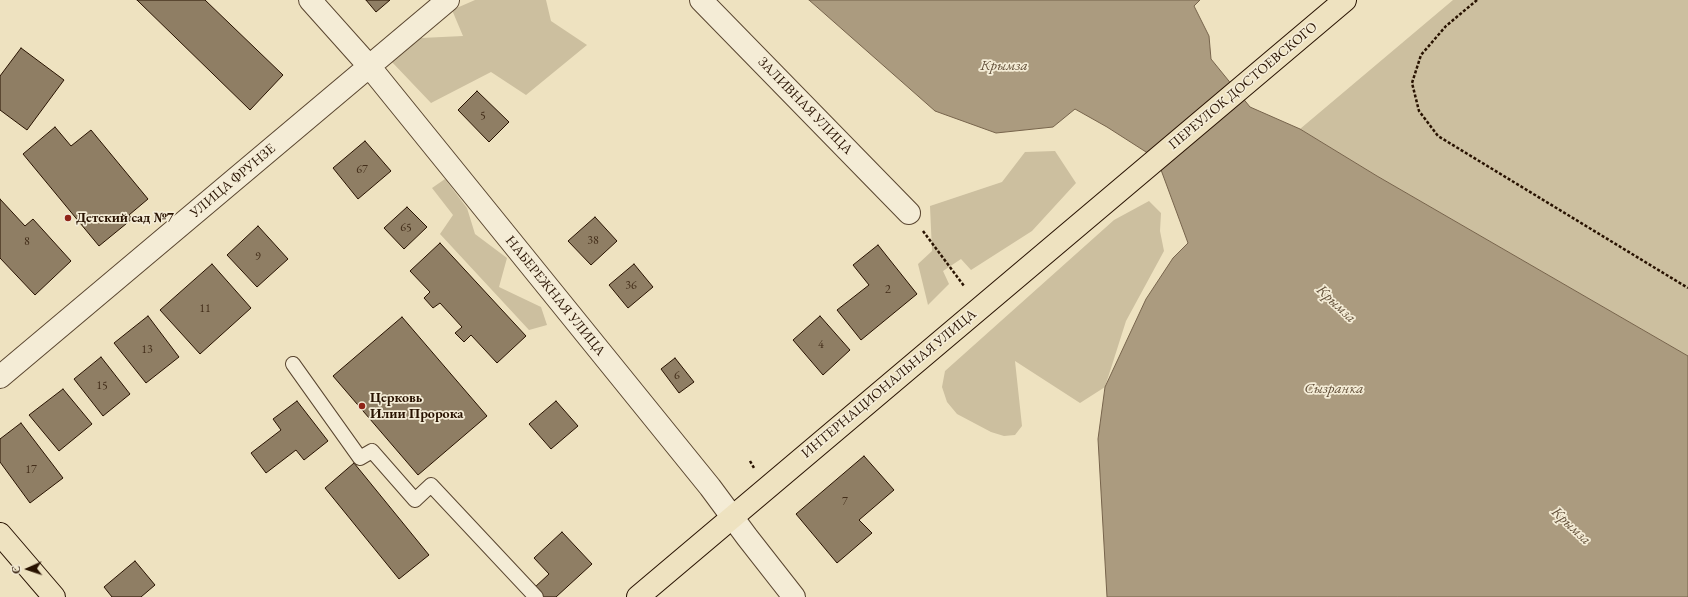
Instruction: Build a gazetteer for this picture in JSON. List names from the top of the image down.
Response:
{
  "streets": {
    "main road": ["ПЕРЕУЛОК ДОСТОЕВСКОГО", "ИНТЕРНАЦИОНАЛЬНАЯ УЛИЦА"],
    "street": ["ЗАЛИВНАЯ УЛИЦА", "УЛИЦА ФРУНЗЕ", "НАБЕРЕЖНАЯ УЛИЦА"]
  },
  "crossings": [
    ["ПЕРЕУЛОК ДОСТОЕВСКОГО", "ИНТЕРНАЦИОНАЛЬНАЯ УЛИЦА"],
    ["УЛИЦА ФРУНЗЕ", "НАБЕРЕЖНАЯ УЛИЦА"],
    ["НАБЕРЕЖНАЯ УЛИЦА", "ИНТЕРНАЦИОНАЛЬНАЯ УЛИЦА"]
  ],
  "water": ["Крымза", "Сызранка"],
  "places": ["Детский сад №7", "Церковь Илии Пророка"],
  "house_numbers": [
    "5",
    "67",
    "65",
    "38",
    "8",
    "9",
    "36",
    "2",
    "11",
    "4",
    "13",
    "6",
    "15",
    "17",
    "7"
  ],
  "north": "left"
}
